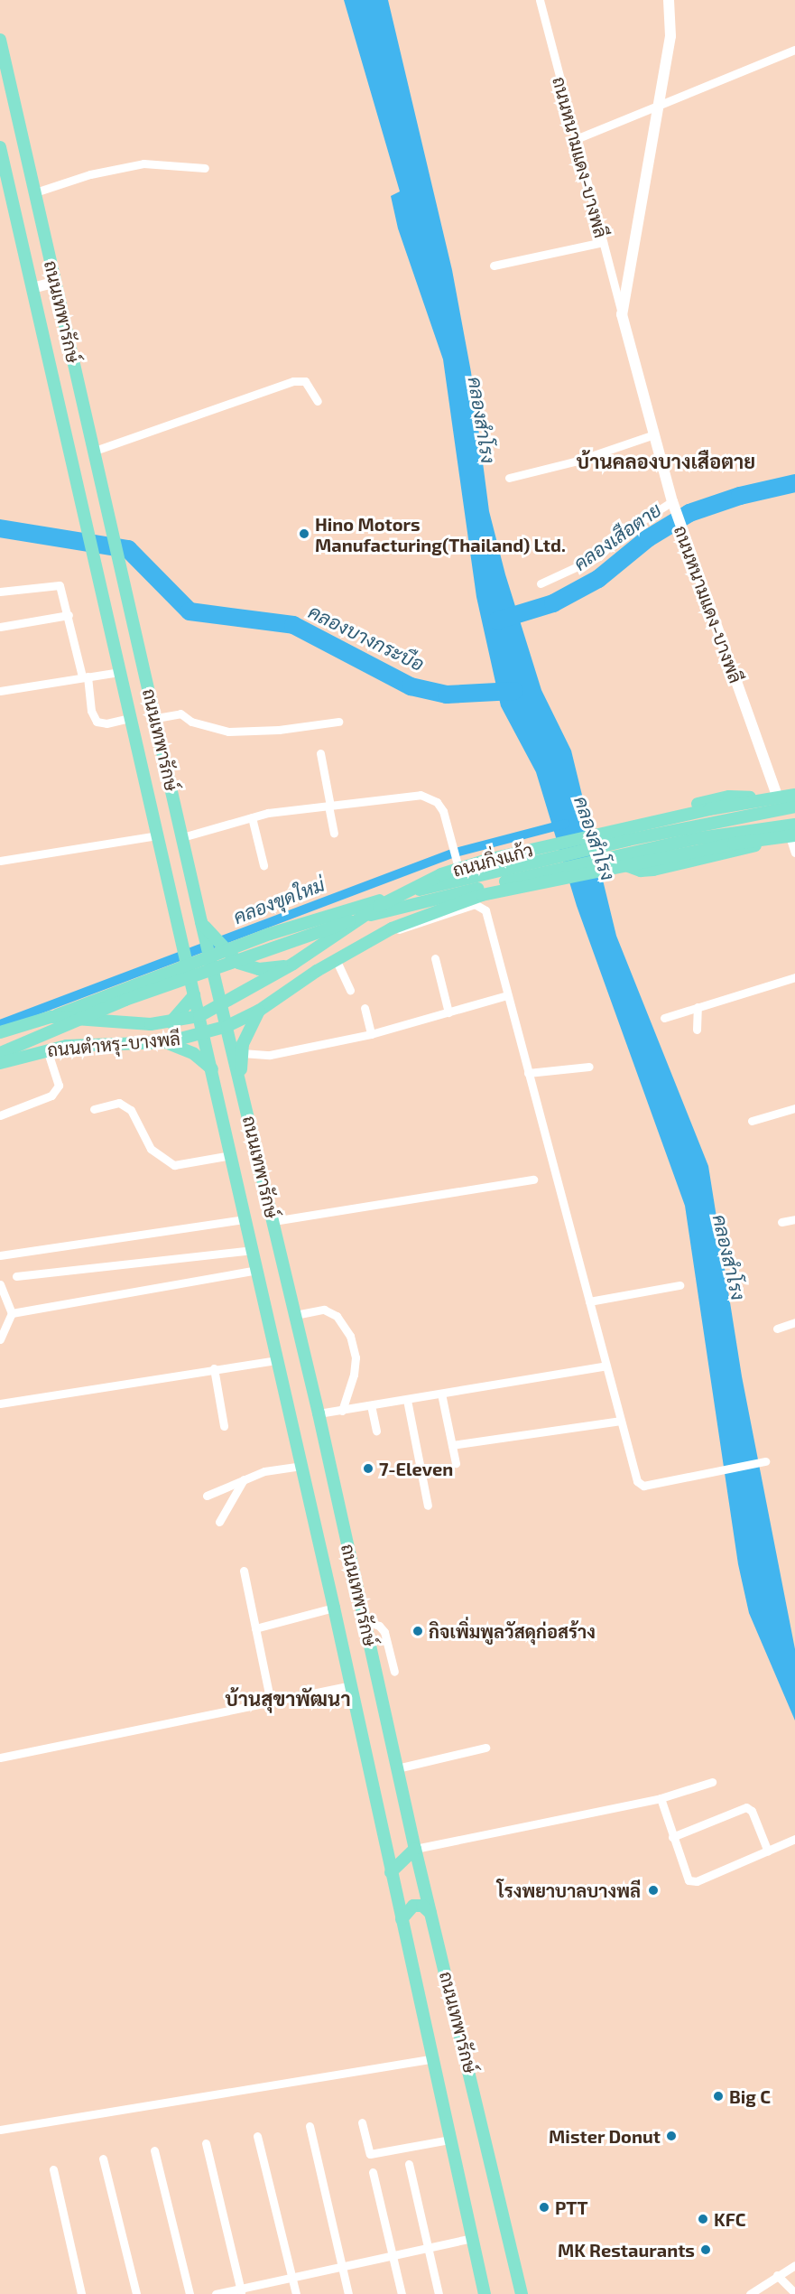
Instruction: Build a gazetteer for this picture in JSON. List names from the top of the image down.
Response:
{
  "streets": {
    "main road": [
      "ถนนหนามแดง-บางพลี",
      "ถนนเทพารักษ์",
      "ถนนกิ่งแก้ว",
      "ถนนตำหรุ-บางพลี"
    ]
  },
  "crossings": [
    ["ถนนหนามแดง-บางพลี", "ถนนกิ่งแก้ว"],
    ["ถนนเทพารักษ์", "ถนนกิ่งแก้ว"],
    ["ถนนเทพารักษ์", "ถนนตำหรุ-บางพลี"],
    ["ถนนกิ่งแก้ว", "ถนนตำหรุ-บางพลี"]
  ],
  "districts": ["บ้านคลองบางเสือตาย", "บ้านสุขาพัฒนา"],
  "water": [
    "คลองสำโรง",
    "คลองเสือตาย",
    "คลองบางกระบือ",
    "คลองขุดใหม่"
  ],
  "places": [
    "Hino Motors Manufacturing(Thailand) Ltd.",
    "7-Eleven",
    "กิจเพิ่มพูลวัสดุก่อสร้าง",
    "โรงพยาบาลบางพลี",
    "Big C",
    "Mister Donut",
    "PTT",
    "KFC",
    "MK Restaurants"
  ]
}
